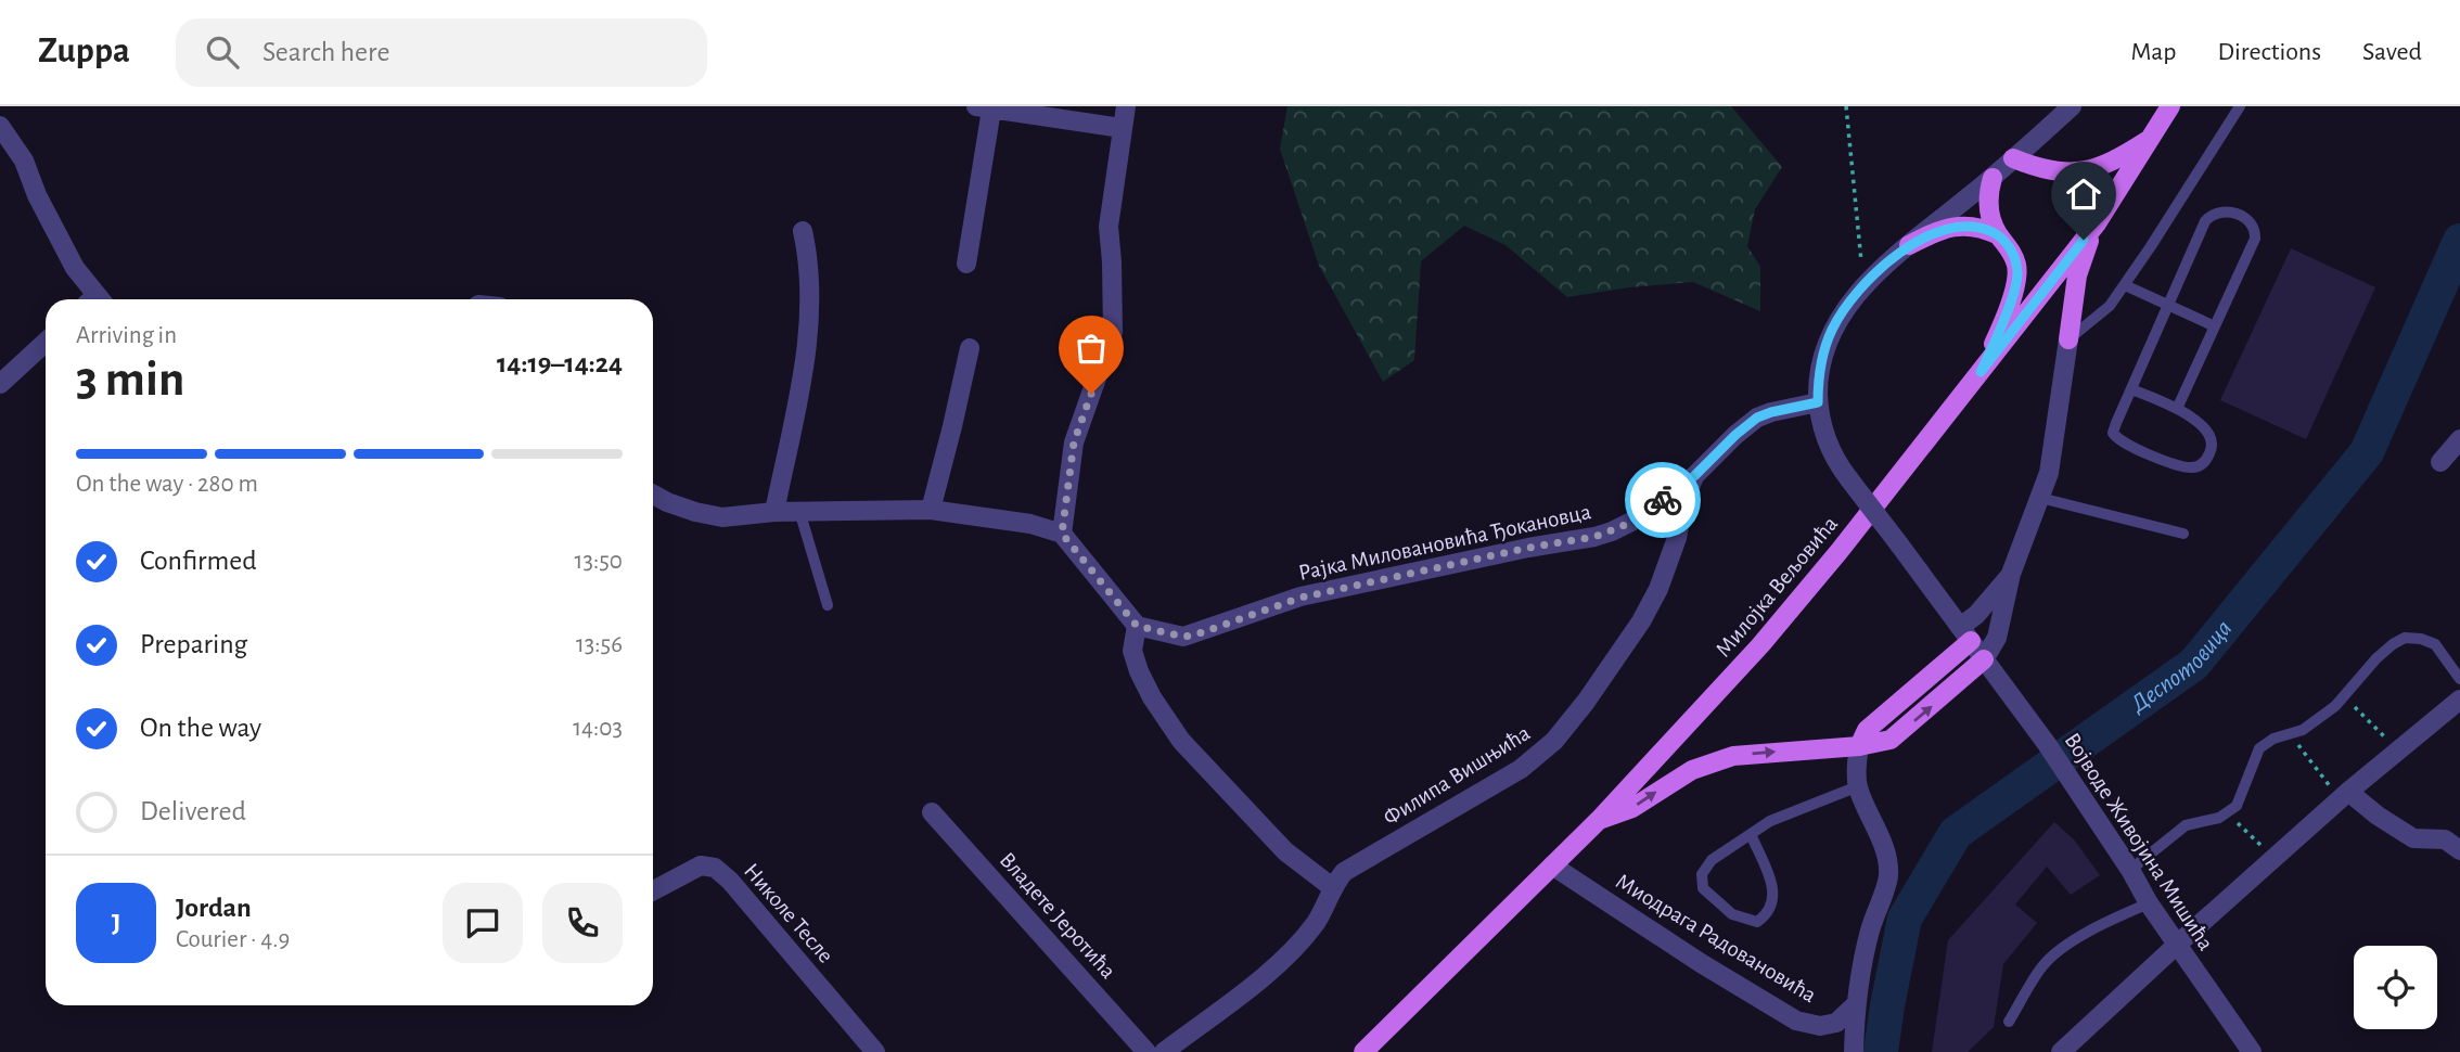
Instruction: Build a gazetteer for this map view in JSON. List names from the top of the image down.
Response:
{
  "streets": {
    "main road": ["Милојка Вељовића"],
    "street": [
      "Рајка Миловановића Ђокановца",
      "Филипа Вишњића",
      "Војводе Живојина Мишића",
      "Николе Тесле",
      "Владете Јеротића",
      "Миодрага Радовановића"
    ]
  },
  "crossings": [
    ["Рајка Миловановића Ђокановца", "Филипа Вишњића"],
    ["Рајка Миловановића Ђокановца", "Војводе Живојина Мишића"],
    ["Милојка Вељовића", "Миодрага Радовановића"]
  ],
  "water": ["Деспотовица"],
  "page": {
    "header": "Zuppa",
    "search": "Search here",
    "nav": ["Map", "Directions", "Saved"],
    "heading": ["3 min", "Arriving in", "14:19–14:24"],
    "panel": ["Jordan", "Courier · 4.9"],
    "bar": "On the way · 280 m",
    "list": [
      ["Confirmed", "13:50"],
      ["Preparing", "13:56"],
      ["On the way", "14:03"],
      "Delivered"
    ],
    "round": "J"
  }
}
